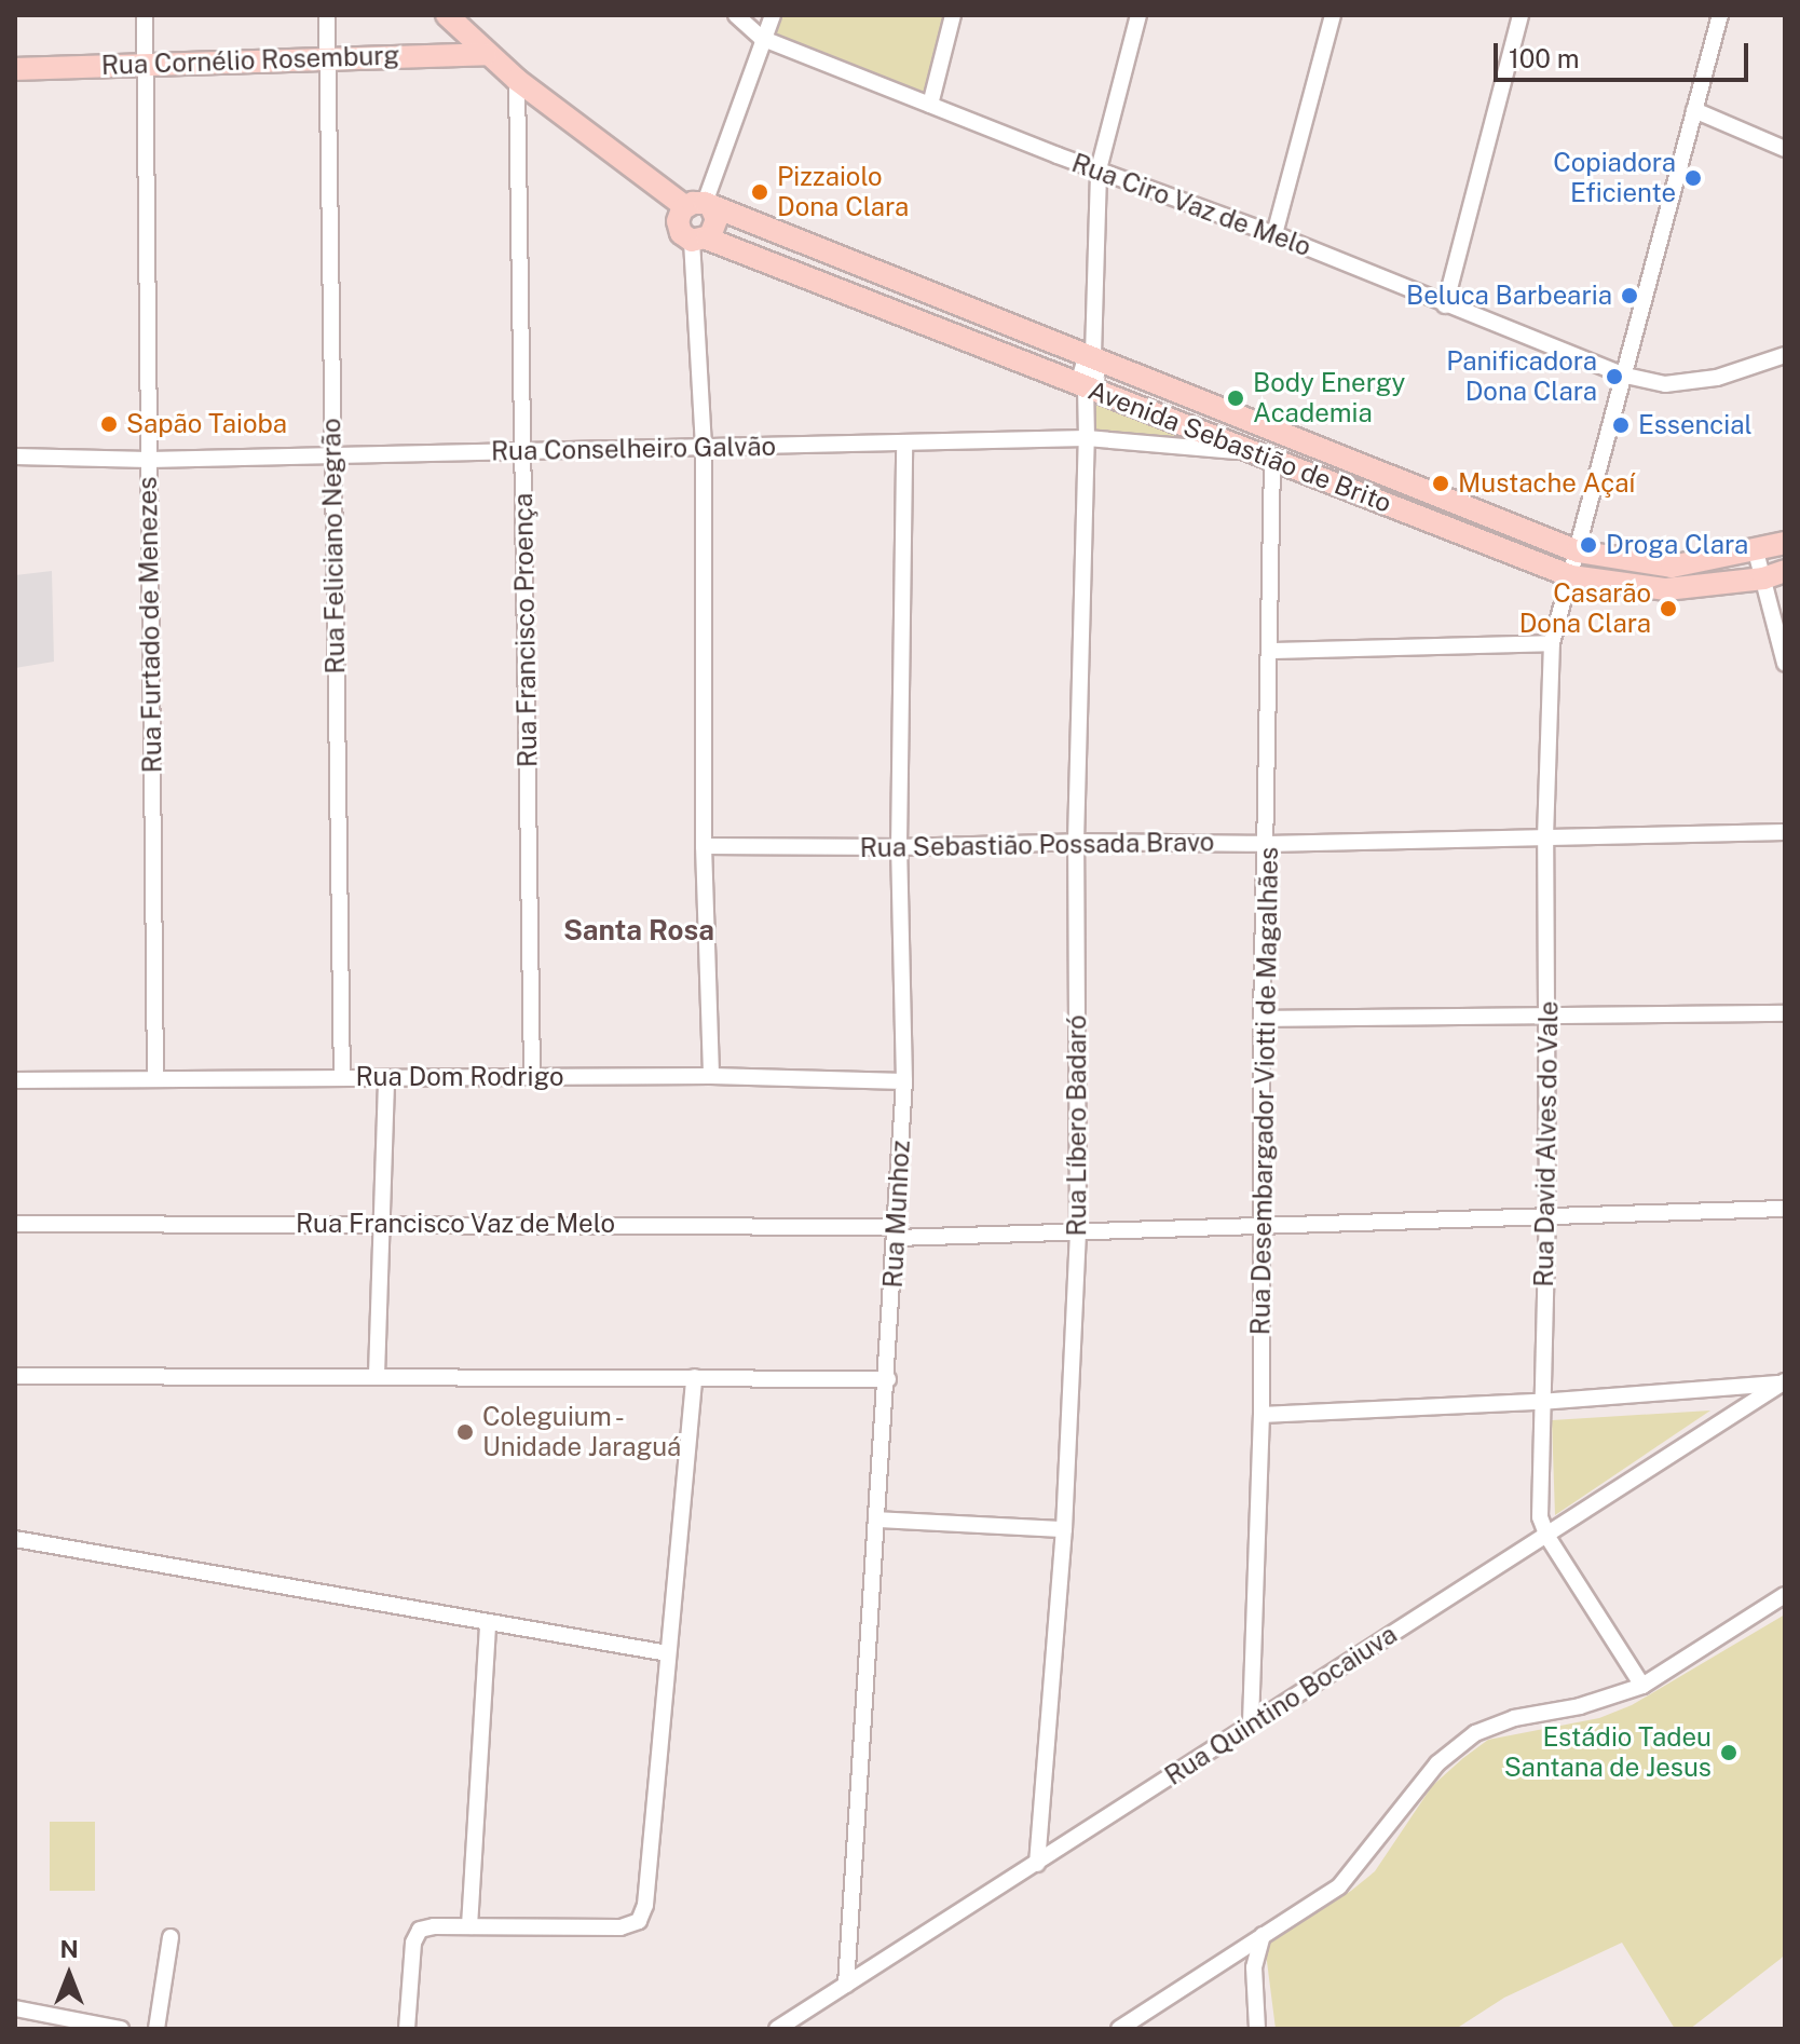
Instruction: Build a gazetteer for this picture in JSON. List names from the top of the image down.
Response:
{
  "streets": {
    "street": [
      "Rua Cornélio Rosemburg",
      "Rua Ciro Vaz de Melo",
      "Avenida Sebastião de Brito",
      "Rua Conselheiro Galvão",
      "Rua Feliciano Negrão",
      "Rua Furtado de Menezes",
      "Rua Francisco Proença",
      "Rua Sebastião Possada Bravo",
      "Rua Dom Rodrigo",
      "Rua Desembargador Viotti de Magalhães",
      "Rua Líbero Badaró",
      "Rua David Alves do Vale",
      "Rua Munhoz",
      "Rua Francisco Vaz de Melo",
      "Rua Quintino Bocaiuva"
    ]
  },
  "crossings": [
    ["Rua Cornélio Rosemburg", "Avenida Sebastião de Brito"],
    ["Rua Cornélio Rosemburg", "Rua Feliciano Negrão"],
    ["Rua Cornélio Rosemburg", "Rua Furtado de Menezes"],
    ["Rua Ciro Vaz de Melo", "Rua David Alves do Vale"],
    ["Avenida Sebastião de Brito", "Rua Conselheiro Galvão"],
    ["Avenida Sebastião de Brito", "Rua Francisco Proença"],
    ["Avenida Sebastião de Brito", "Rua Desembargador Viotti de Magalhães"],
    ["Avenida Sebastião de Brito", "Rua Líbero Badaró"],
    ["Avenida Sebastião de Brito", "Rua David Alves do Vale"],
    ["Rua Conselheiro Galvão", "Rua Feliciano Negrão"],
    ["Rua Conselheiro Galvão", "Rua Furtado de Menezes"],
    ["Rua Conselheiro Galvão", "Rua Francisco Proença"],
    ["Rua Conselheiro Galvão", "Rua Desembargador Viotti de Magalhães"],
    ["Rua Conselheiro Galvão", "Rua Líbero Badaró"],
    ["Rua Conselheiro Galvão", "Rua Munhoz"],
    ["Rua Feliciano Negrão", "Rua Dom Rodrigo"],
    ["Rua Furtado de Menezes", "Rua Dom Rodrigo"],
    ["Rua Francisco Proença", "Rua Dom Rodrigo"],
    ["Rua Sebastião Possada Bravo", "Rua Desembargador Viotti de Magalhães"],
    ["Rua Sebastião Possada Bravo", "Rua Líbero Badaró"],
    ["Rua Sebastião Possada Bravo", "Rua David Alves do Vale"],
    ["Rua Sebastião Possada Bravo", "Rua Munhoz"],
    ["Rua Dom Rodrigo", "Rua Munhoz"],
    ["Rua Desembargador Viotti de Magalhães", "Rua Francisco Vaz de Melo"],
    ["Rua Desembargador Viotti de Magalhães", "Rua Quintino Bocaiuva"],
    ["Rua Líbero Badaró", "Rua Francisco Vaz de Melo"],
    ["Rua Líbero Badaró", "Rua Quintino Bocaiuva"],
    ["Rua David Alves do Vale", "Rua Francisco Vaz de Melo"],
    ["Rua David Alves do Vale", "Rua Quintino Bocaiuva"],
    ["Rua Munhoz", "Rua Francisco Vaz de Melo"],
    ["Rua Munhoz", "Rua Quintino Bocaiuva"]
  ],
  "districts": ["Santa Rosa"],
  "places": [
    "Copiadora Eficiente",
    "Pizzaiolo Dona Clara",
    "Beluca Barbearia",
    "Panificadora Dona Clara",
    "Body Energy Academia",
    "Sapão Taioba",
    "Essencial",
    "Mustache Açaí",
    "Droga Clara",
    "Casarão Dona Clara",
    "Coleguium - Unidade Jaraguá",
    "Estádio Tadeu Santana de Jesus"
  ],
  "scale_bar": "100 m",
  "north": "top"
}
